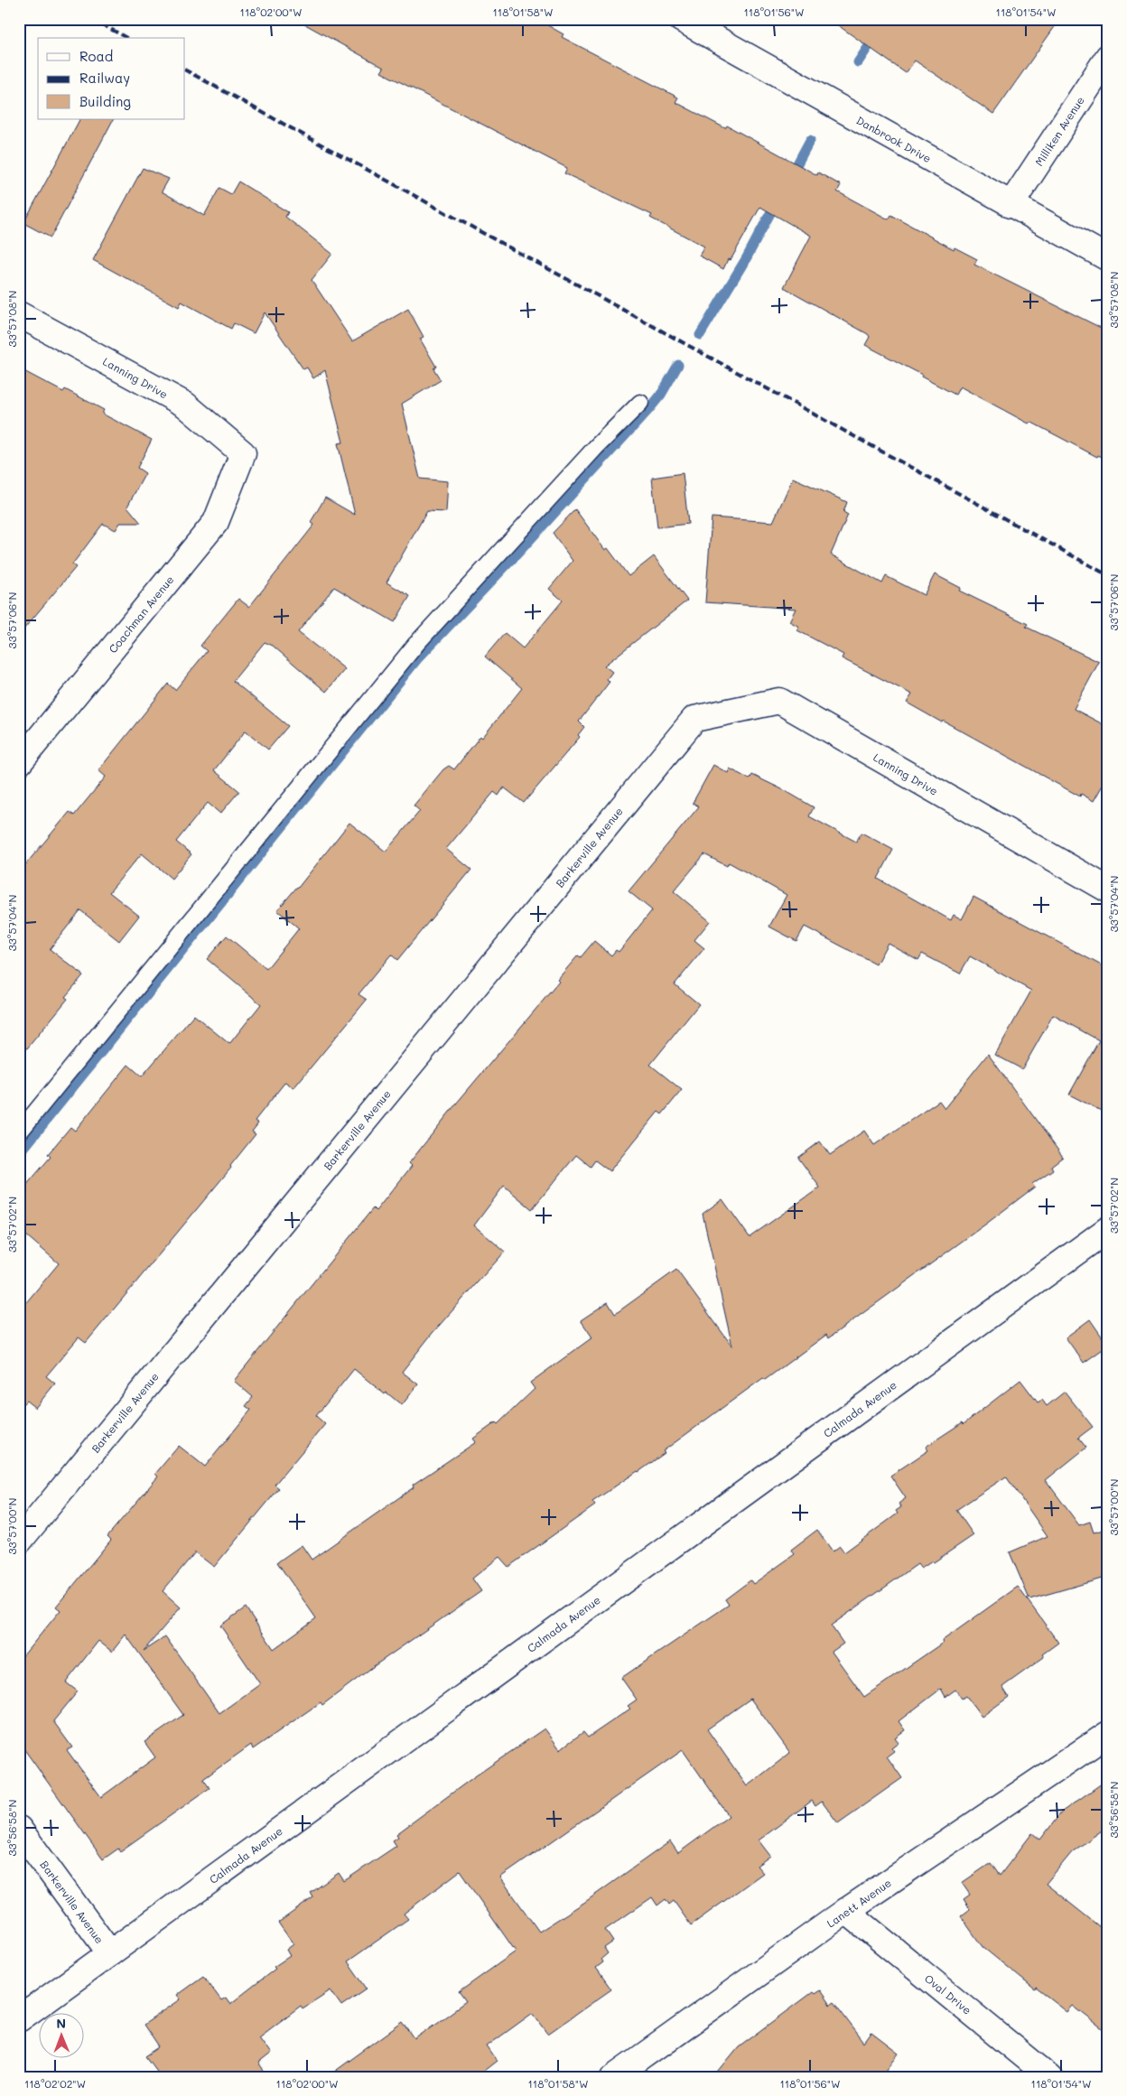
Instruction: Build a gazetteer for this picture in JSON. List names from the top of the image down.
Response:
{
  "streets": {
    "street": [
      "Milliken Avenue",
      "Danbrook Drive",
      "Lanning Drive",
      "Coachman Avenue",
      "Barkerville Avenue",
      "Calmada Avenue",
      "Lanett Avenue",
      "Oval Drive"
    ]
  },
  "crossings": [
    ["Milliken Avenue", "Danbrook Drive"],
    ["Lanning Drive", "Coachman Avenue"],
    ["Lanning Drive", "Barkerville Avenue"],
    ["Barkerville Avenue", "Calmada Avenue"],
    ["Lanett Avenue", "Oval Drive"]
  ],
  "legend": ["Road", "Railway", "Building"],
  "north": "top",
  "coordinates": [
    "118°02'00\"W",
    "118°01'58\"W",
    "118°01'56\"W",
    "118°01'54\"W",
    "33°57'08\"N",
    "33°57'06\"N",
    "33°57'04\"N",
    "33°57'02\"N",
    "33°57'00\"N",
    "33°56'58\"N",
    "118°02'02\"W"
  ]
}
